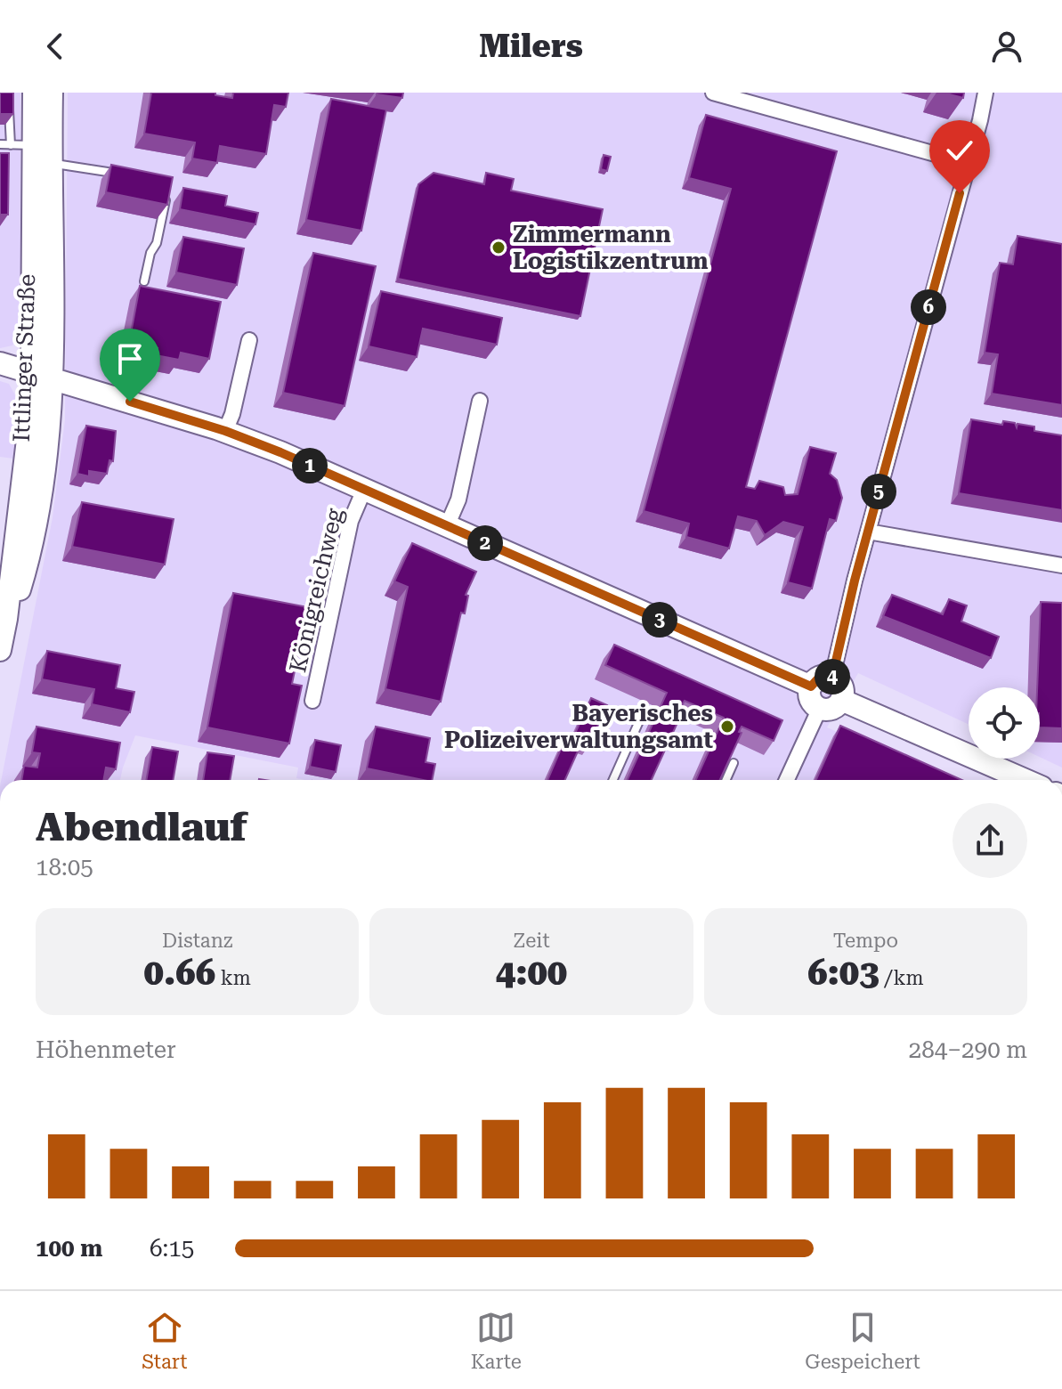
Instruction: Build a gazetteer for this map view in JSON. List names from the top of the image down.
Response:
{
  "streets": {
    "street": ["Ittlinger Straße", "Königreichweg"]
  },
  "places": ["Zimmermann Logistikzentrum", "Bayerisches Polizeiverwaltungsamt"],
  "page": {
    "header": "Milers",
    "pins": [
      "6",
      "1",
      "5",
      "2",
      "3",
      "4"
    ],
    "heading": ["Abendlauf", "18:05"],
    "stats": [
      ["Distanz", "0.66 km"],
      ["Zeit", "4:00"],
      ["Tempo", "6:03 /km"]
    ],
    "chart": ["Höhenmeter", "284–290 m"],
    "list": [
      {
        "name": "100 m",
        "note": "6:15"
      }
    ],
    "tabs": ["Start", "Karte", "Gespeichert"]
  }
}
